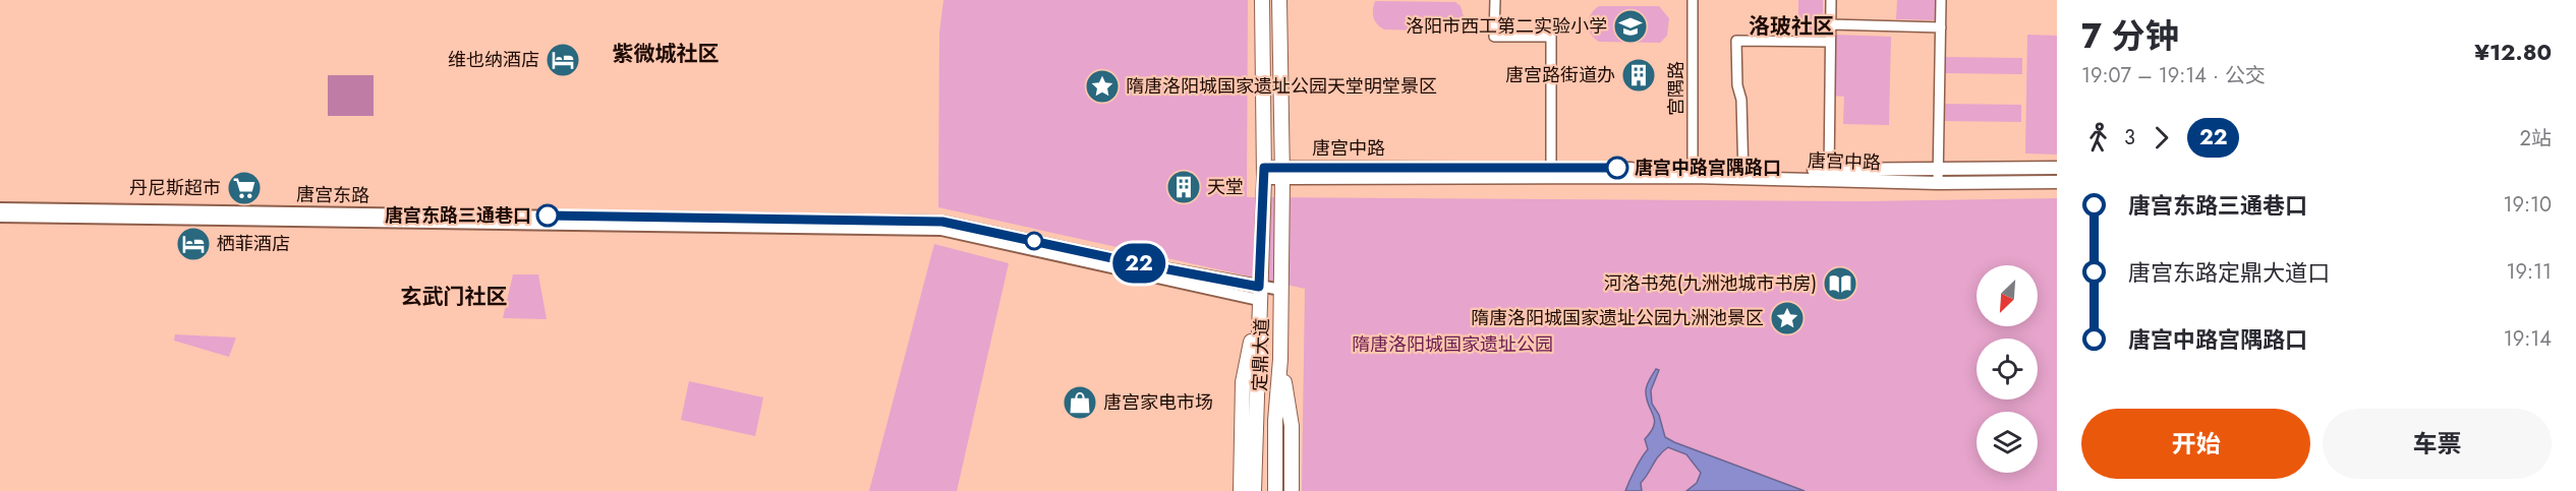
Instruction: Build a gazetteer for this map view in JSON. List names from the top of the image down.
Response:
{
  "streets": {
    "main road": ["唐宫中路", "定鼎大道"],
    "street": ["宫隅路", "唐宫东路"]
  },
  "crossings": [
    ["宫隅路", "唐宫中路"],
    ["唐宫中路", "定鼎大道"],
    ["唐宫东路", "定鼎大道"]
  ],
  "districts": ["洛玻社区", "紫微城社区", "玄武门社区"],
  "parks": ["隋唐洛阳城国家遗址公园"],
  "places": {
    "school or university": ["洛阳市西工第二实验小学"],
    "hotel": ["维也纳酒店", "栖菲酒店"],
    "building": ["唐宫路街道办", "天堂"],
    "place": ["隋唐洛阳城国家遗址公园天堂明堂景区", "隋唐洛阳城国家遗址公园九洲池景区"],
    "other": ["唐宫中路宫隅路口", "唐宫东路三通巷口"],
    "supermarket": ["丹尼斯超市"],
    "library": ["河洛书苑(九洲池城市书房)"],
    "shop": ["唐宫家电市场"]
  },
  "lines": ["bus line 22"],
  "north": "bottom left",
  "page": {
    "on_map": "22",
    "heading": ["7 分钟", "19:07 – 19:14 · 公交", "¥12.80"],
    "legs": ["3", "22", "2站"],
    "list": [
      {
        "name": "唐宫东路三通巷口",
        "value": "19:10"
      },
      {
        "name": "唐宫东路定鼎大道口",
        "value": "19:11"
      },
      {
        "name": "唐宫中路宫隅路口",
        "value": "19:14"
      }
    ],
    "buttons": ["开始", "车票"]
  }
}
